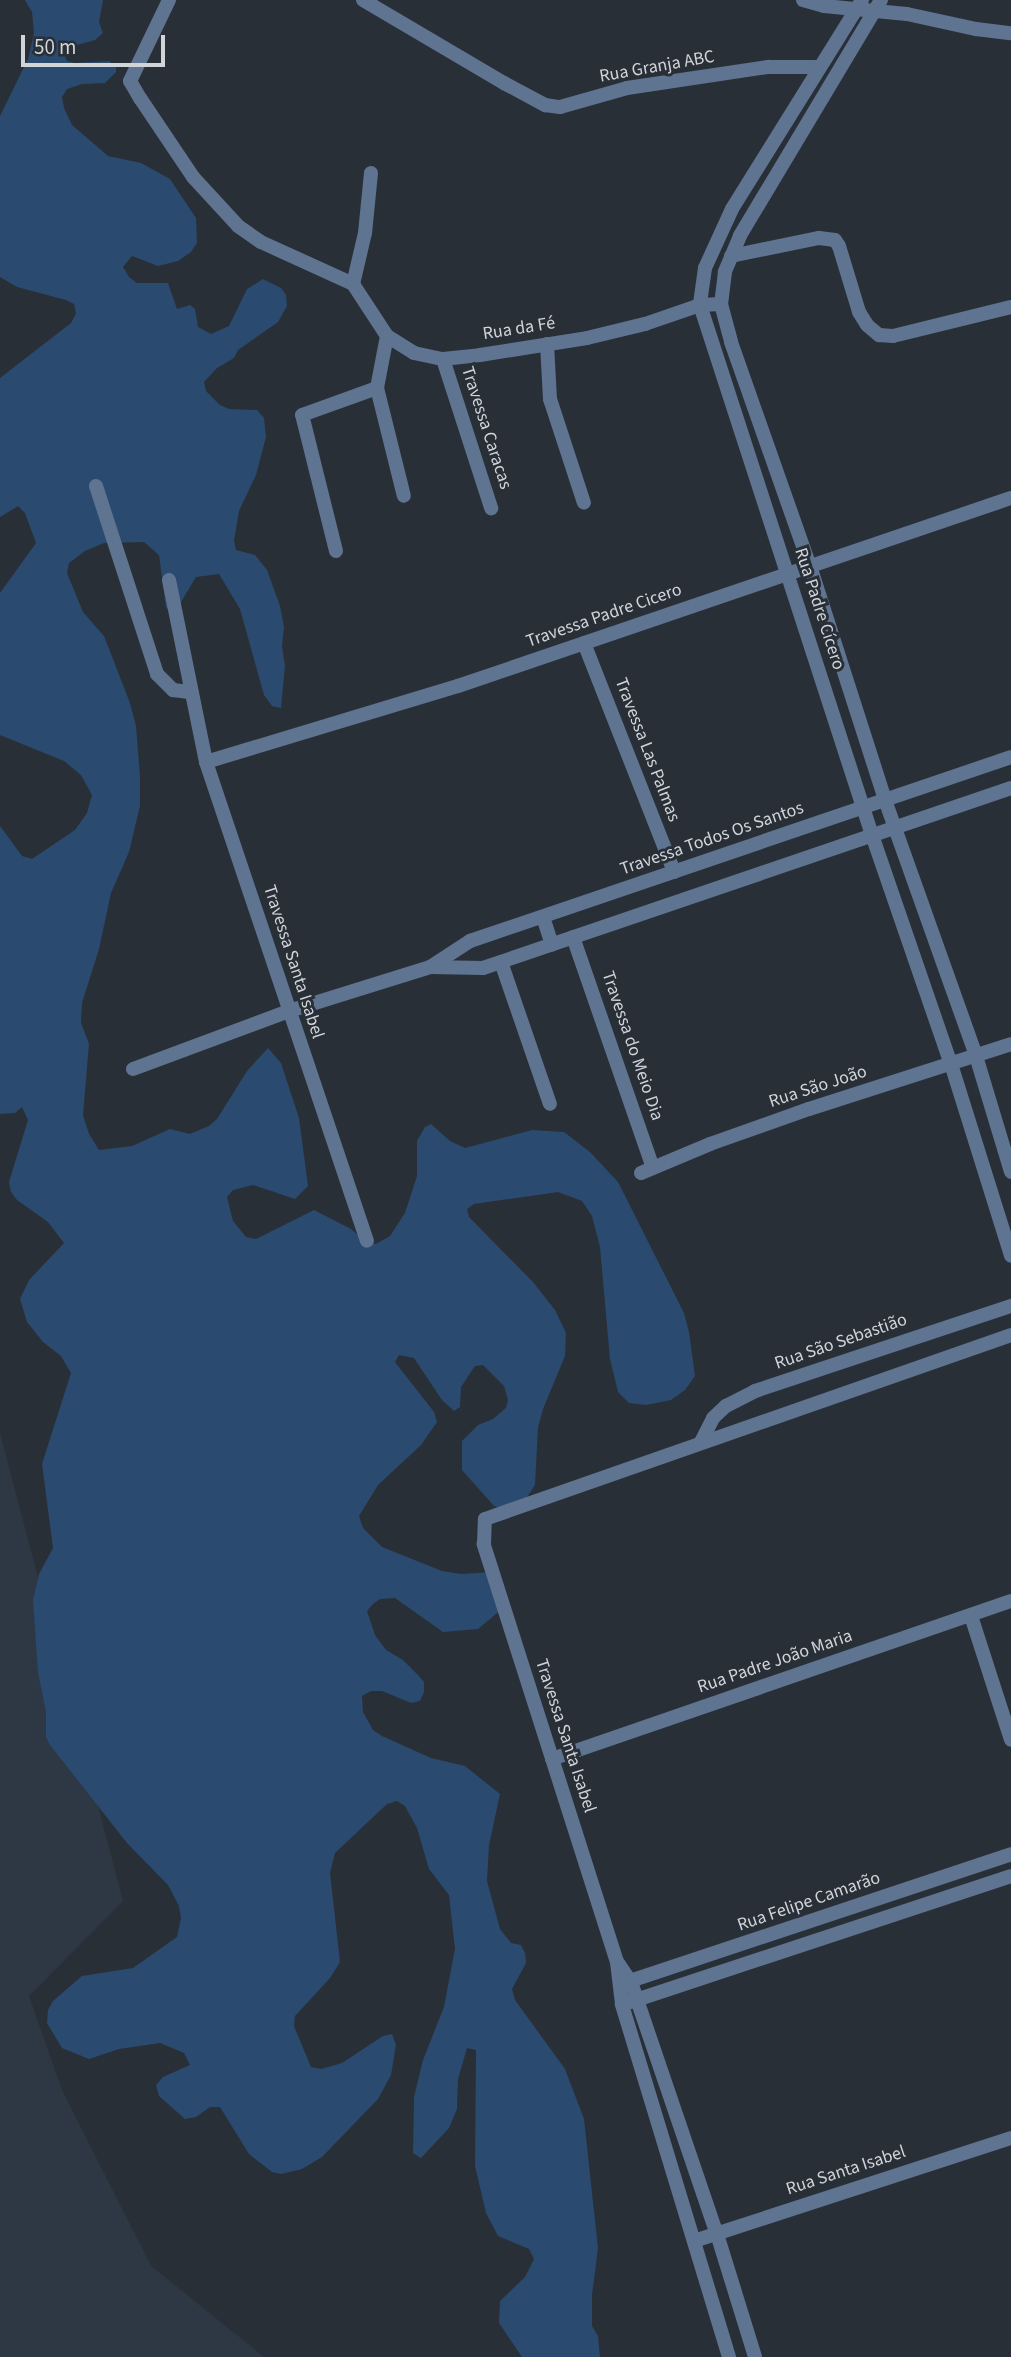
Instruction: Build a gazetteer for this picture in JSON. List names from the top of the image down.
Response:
{
  "streets": {
    "street": [
      "Rua Granja ABC",
      "Rua da Fé",
      "Travessa Caracas",
      "Rua Padre Cícero",
      "Travessa Padre Cicero",
      "Travessa Las Palmas",
      "Travessa Todos Os Santos",
      "Travessa Santa Isabel",
      "Travessa do Meio Dia",
      "Rua São João",
      "Rua São Sebastião",
      "Rua Padre João Maria",
      "Rua Felipe Camarão",
      "Rua Santa Isabel"
    ]
  },
  "crossings": [
    ["Rua Granja ABC", "Rua Padre Cícero"],
    ["Rua da Fé", "Travessa Caracas"],
    ["Rua da Fé", "Rua Padre Cícero"],
    ["Rua Padre Cícero", "Travessa Padre Cicero"],
    ["Rua Padre Cícero", "Travessa Todos Os Santos"],
    ["Rua Padre Cícero", "Rua São João"],
    ["Travessa Padre Cicero", "Travessa Las Palmas"],
    ["Travessa Padre Cicero", "Travessa Santa Isabel"],
    ["Travessa Las Palmas", "Travessa Todos Os Santos"],
    ["Travessa Todos Os Santos", "Travessa Santa Isabel"],
    ["Travessa Todos Os Santos", "Travessa do Meio Dia"],
    ["Travessa Santa Isabel", "Rua São Sebastião"],
    ["Travessa Santa Isabel", "Rua Padre João Maria"],
    ["Travessa Santa Isabel", "Rua Felipe Camarão"],
    ["Travessa Santa Isabel", "Rua Santa Isabel"],
    ["Travessa do Meio Dia", "Rua São João"]
  ],
  "scale_bar": "50 m"
}
